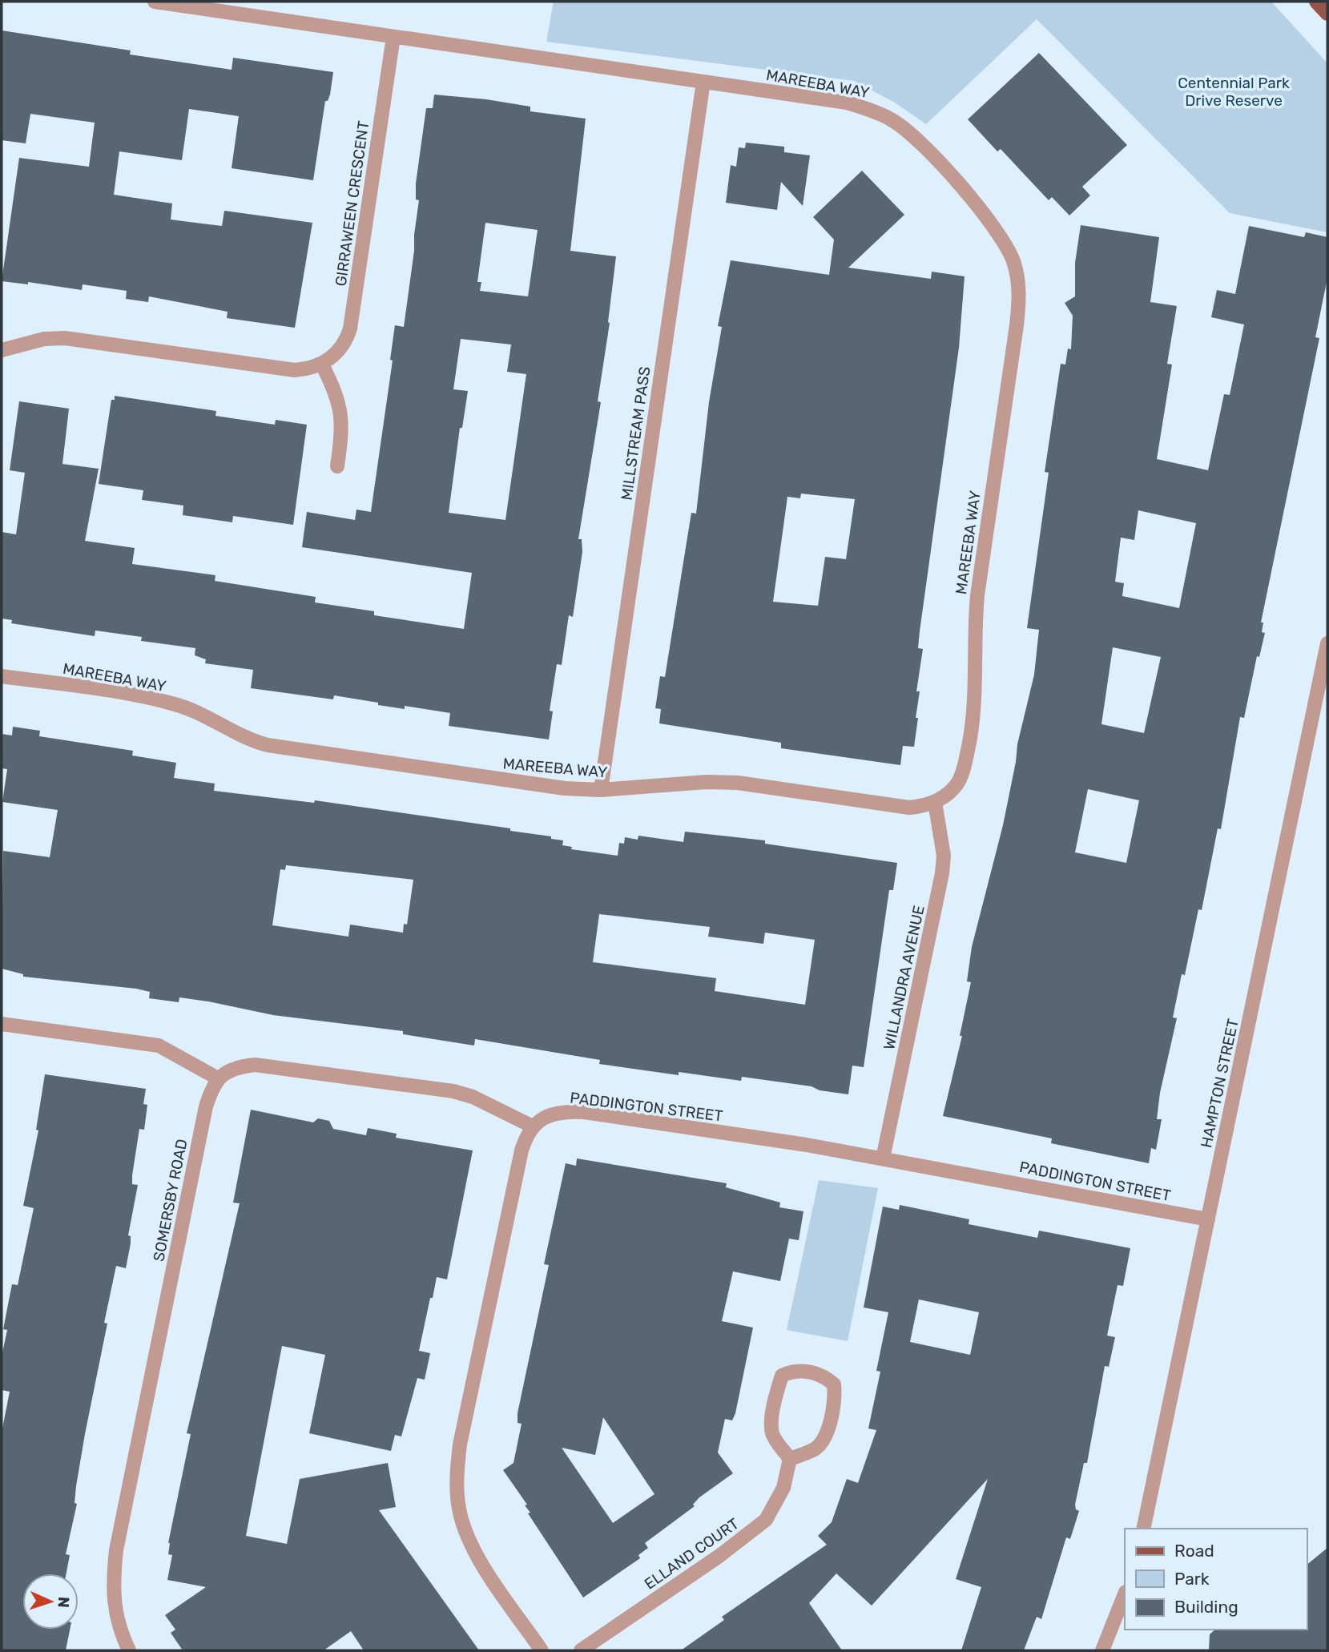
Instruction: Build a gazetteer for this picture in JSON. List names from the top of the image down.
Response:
{
  "streets": {
    "street": [
      "MAREEBA WAY",
      "GIRRAWEEN CRESCENT",
      "MILLSTREAM PASS",
      "WILLANDRA AVENUE",
      "HAMPTON STREET",
      "PADDINGTON STREET",
      "SOMERSBY ROAD",
      "ELLAND COURT"
    ]
  },
  "crossings": [
    ["MAREEBA WAY", "GIRRAWEEN CRESCENT"],
    ["MAREEBA WAY", "MILLSTREAM PASS"],
    ["MAREEBA WAY", "WILLANDRA AVENUE"],
    ["WILLANDRA AVENUE", "PADDINGTON STREET"],
    ["HAMPTON STREET", "PADDINGTON STREET"]
  ],
  "parks": ["Centennial Park Drive Reserve"],
  "legend": ["Road", "Park", "Building"],
  "north": "right"
}
